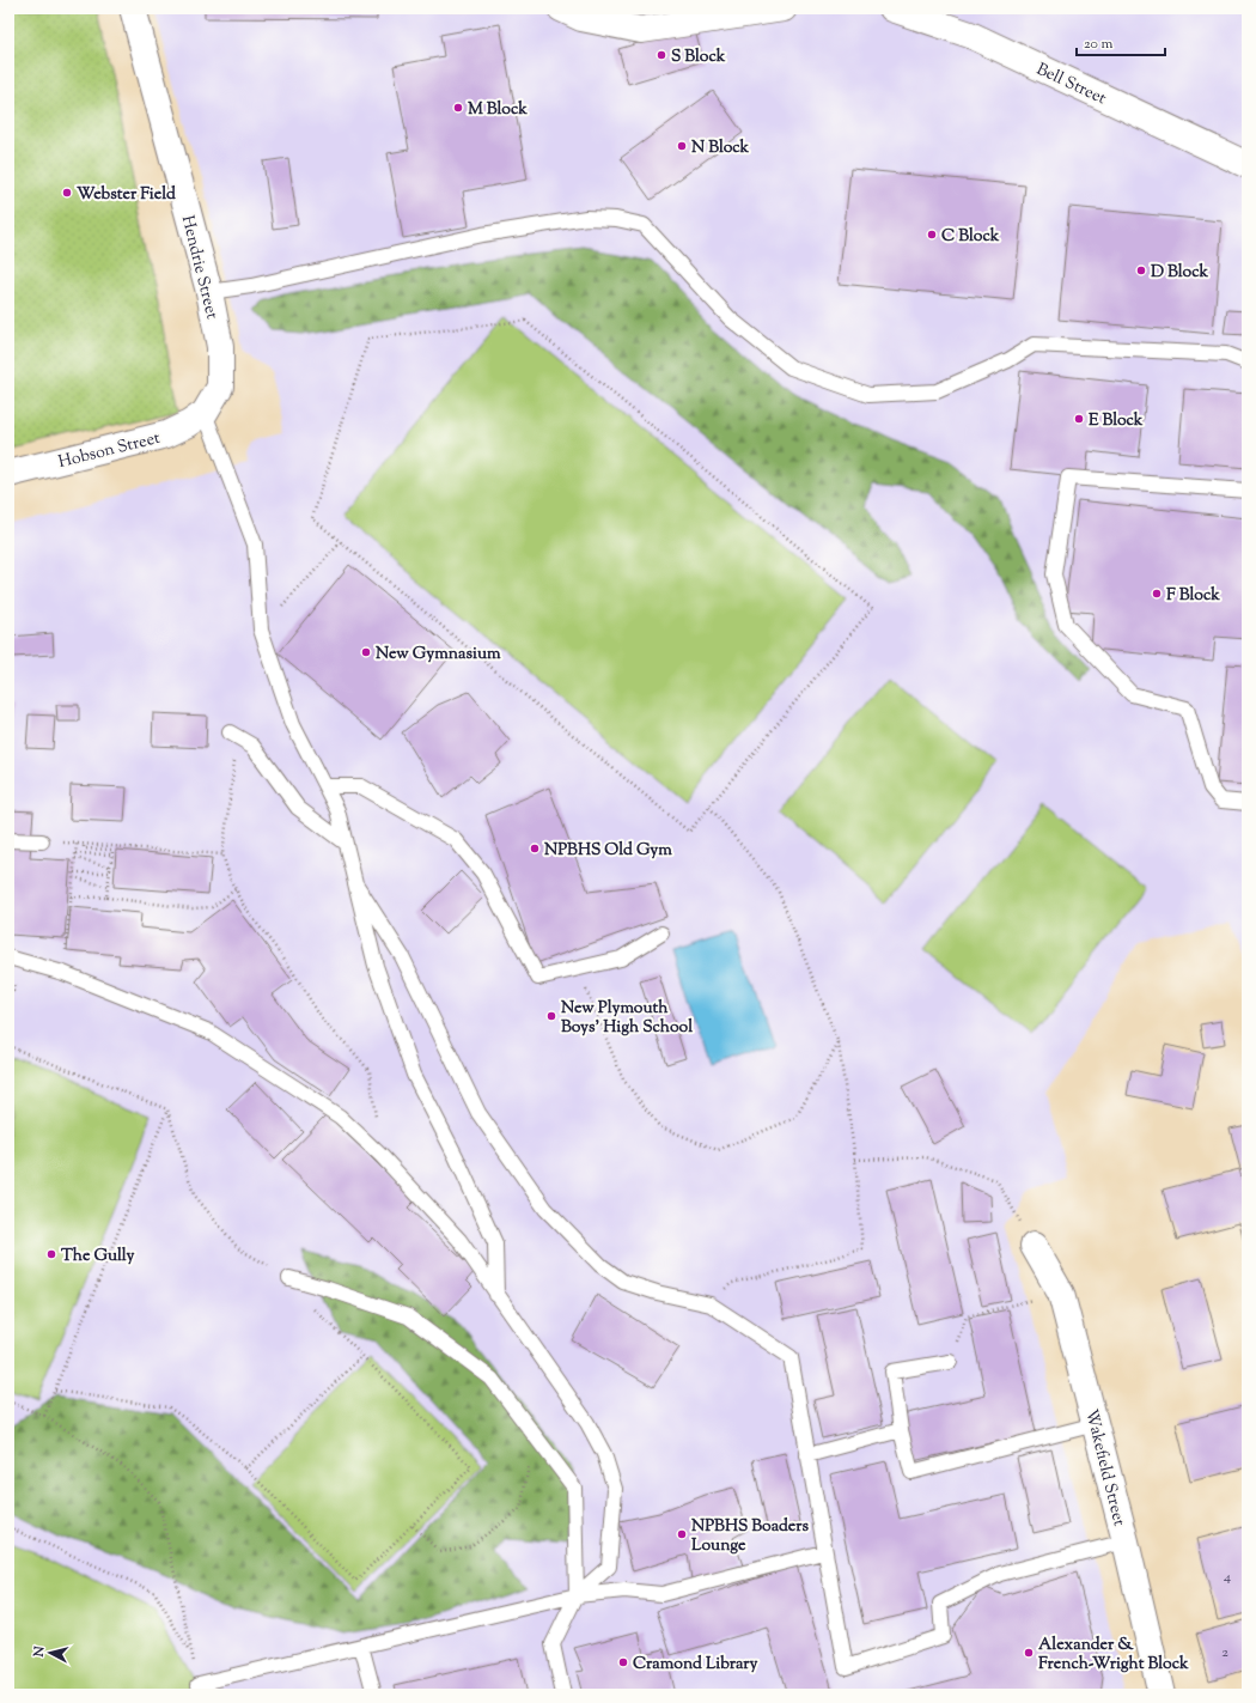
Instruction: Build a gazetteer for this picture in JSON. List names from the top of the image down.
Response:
{
  "streets": {
    "street": [
      "Bell Street",
      "Hendrie Street",
      "Hobson Street",
      "Wakefield Street"
    ]
  },
  "crossings": [
    ["Hendrie Street", "Hobson Street"]
  ],
  "places": [
    "S Block",
    "M Block",
    "N Block",
    "Webster Field",
    "C Block",
    "D Block",
    "E Block",
    "F Block",
    "New Gymnasium",
    "NPBHS Old Gym",
    "New Plymouth Boys' High School",
    "The Gully",
    "NPBHS Boaders Lounge",
    "Alexander & French-Wright Block",
    "Cramond Library"
  ],
  "house_numbers": ["4", "2"],
  "scale_bar": "20 m",
  "north": "left"
}
